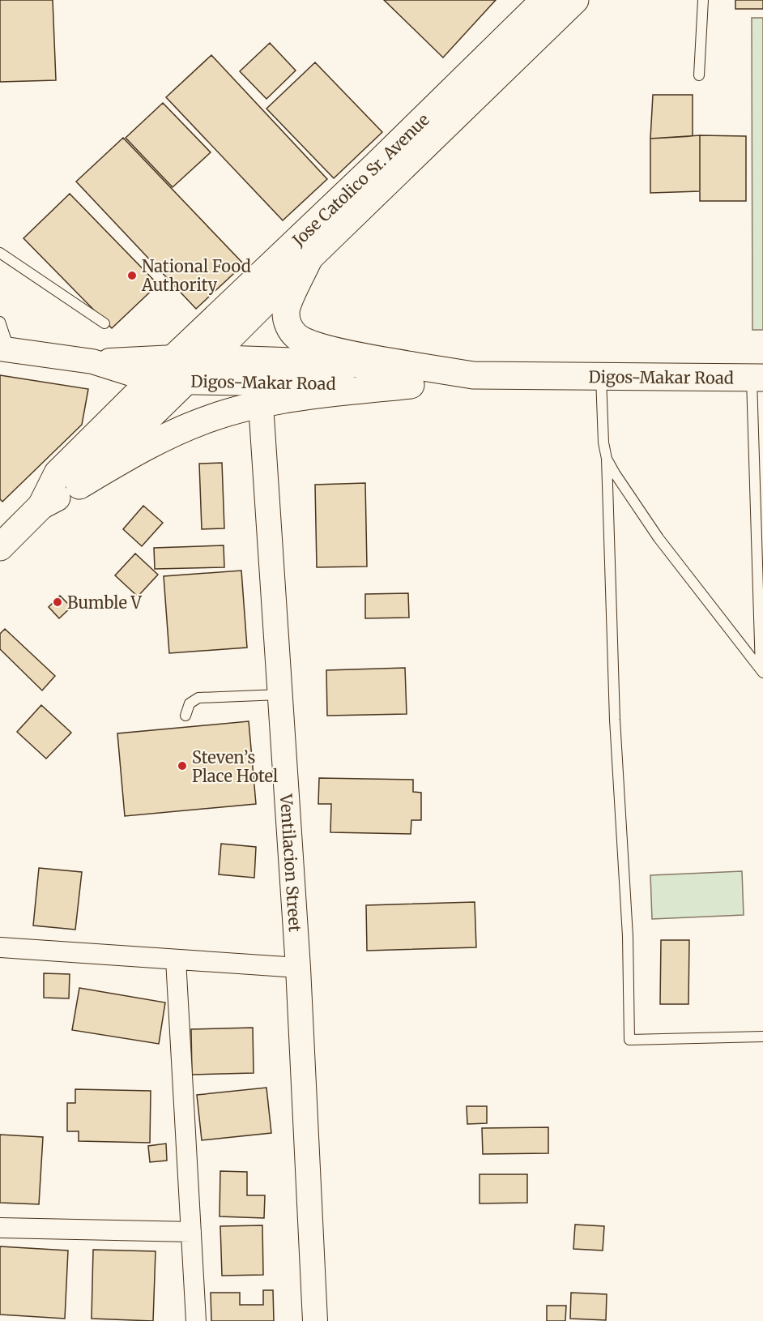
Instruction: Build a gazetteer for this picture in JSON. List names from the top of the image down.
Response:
{
  "streets": {
    "main road": ["Jose Catolico Sr. Avenue", "Digos-Makar Road"],
    "street": ["Ventilacion Street"]
  },
  "crossings": [
    ["Jose Catolico Sr. Avenue", "Digos-Makar Road"]
  ],
  "places": ["National Food Authority", "Bumble V", "Steven’s Place Hotel"]
}
